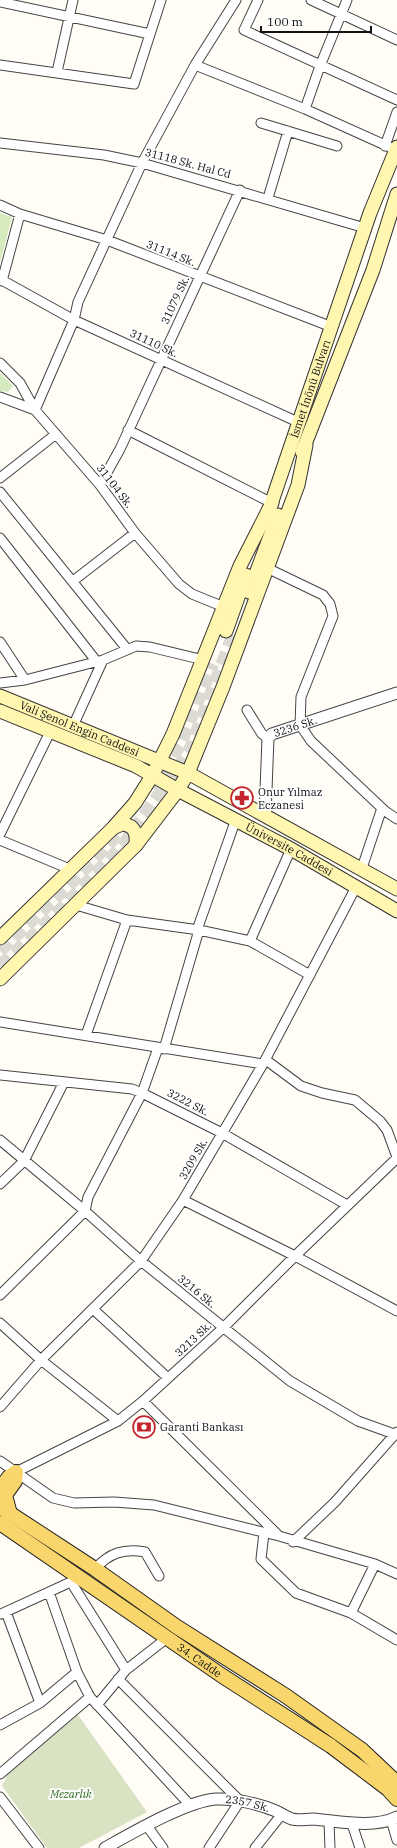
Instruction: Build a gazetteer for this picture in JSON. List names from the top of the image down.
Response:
{
  "streets": {
    "main road": [
      "İsmet İnönü Bulvarı",
      "Vali Şenol Engin Caddesi",
      "Üniversite Caddesi",
      "34. Cadde"
    ],
    "street": [
      "31118 Sk. Hal Cd",
      "31114 Sk.",
      "31079 Sk.",
      "31110 Sk.",
      "31104 Sk.",
      "3236 Sk.",
      "3222 Sk.",
      "3209 Sk.",
      "3216 Sk.",
      "3213 Sk.",
      "2357 Sk."
    ]
  },
  "crossings": [
    ["31118 Sk. Hal Cd", "31079 Sk."],
    ["31118 Sk. Hal Cd", "İsmet İnönü Bulvarı"],
    ["31114 Sk.", "31079 Sk."],
    ["31114 Sk.", "İsmet İnönü Bulvarı"],
    ["31079 Sk.", "31110 Sk."],
    ["31079 Sk.", "31104 Sk."],
    ["31110 Sk.", "İsmet İnönü Bulvarı"],
    ["3236 Sk.", "Üniversite Caddesi"],
    ["Vali Şenol Engin Caddesi", "Üniversite Caddesi"],
    ["Üniversite Caddesi", "3209 Sk."],
    ["3222 Sk.", "3209 Sk."],
    ["3222 Sk.", "3213 Sk."],
    ["3209 Sk.", "3216 Sk."],
    ["3216 Sk.", "3213 Sk."]
  ],
  "parks": ["Mezarlık"],
  "places": {
    "pharmacy": ["Onur Yılmaz Eczanesi"],
    "bank": ["Garanti Bankası"]
  },
  "scale_bar": "100 m"
}
